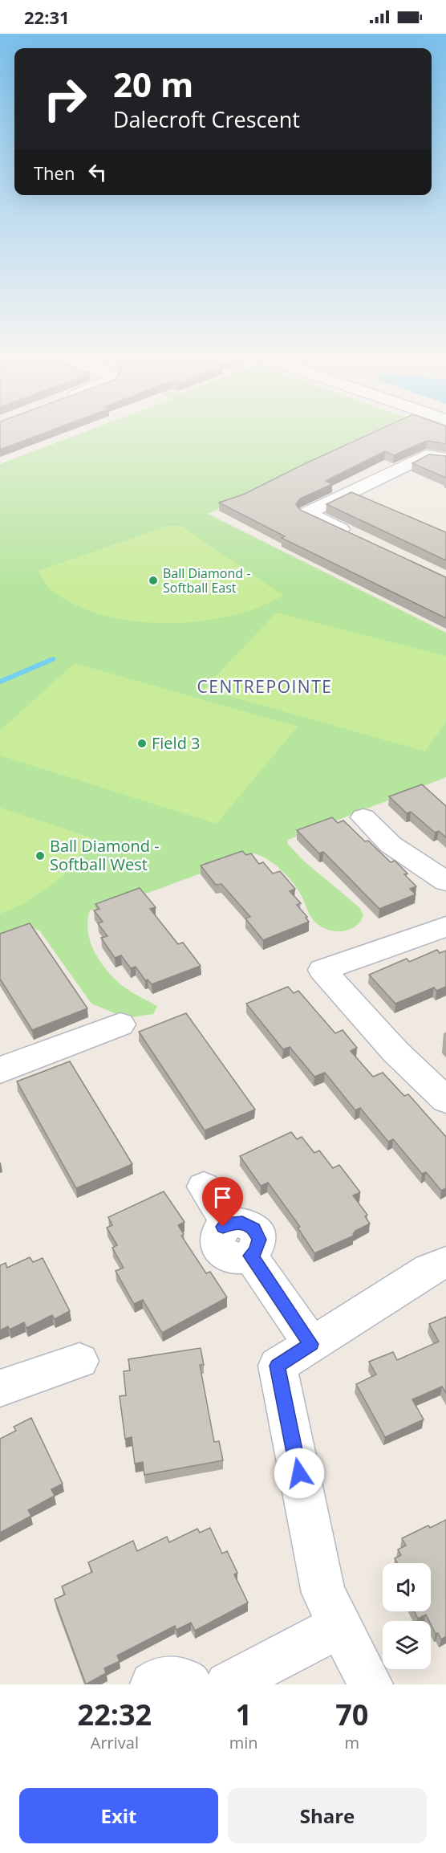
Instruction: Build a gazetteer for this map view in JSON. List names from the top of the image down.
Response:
{
  "districts": ["CENTREPOINTE"],
  "places": ["Ball Diamond - Softball East", "Field 3", "Ball Diamond - Softball West"],
  "page": {
    "status": "22:31",
    "turn": ["20 m", "Dalecroft Crescent"],
    "then": "Then",
    "eta": [
      "22:32",
      "Arrival",
      "1",
      "min",
      "70",
      "m"
    ],
    "buttons": ["Exit", "Share"]
  }
}
